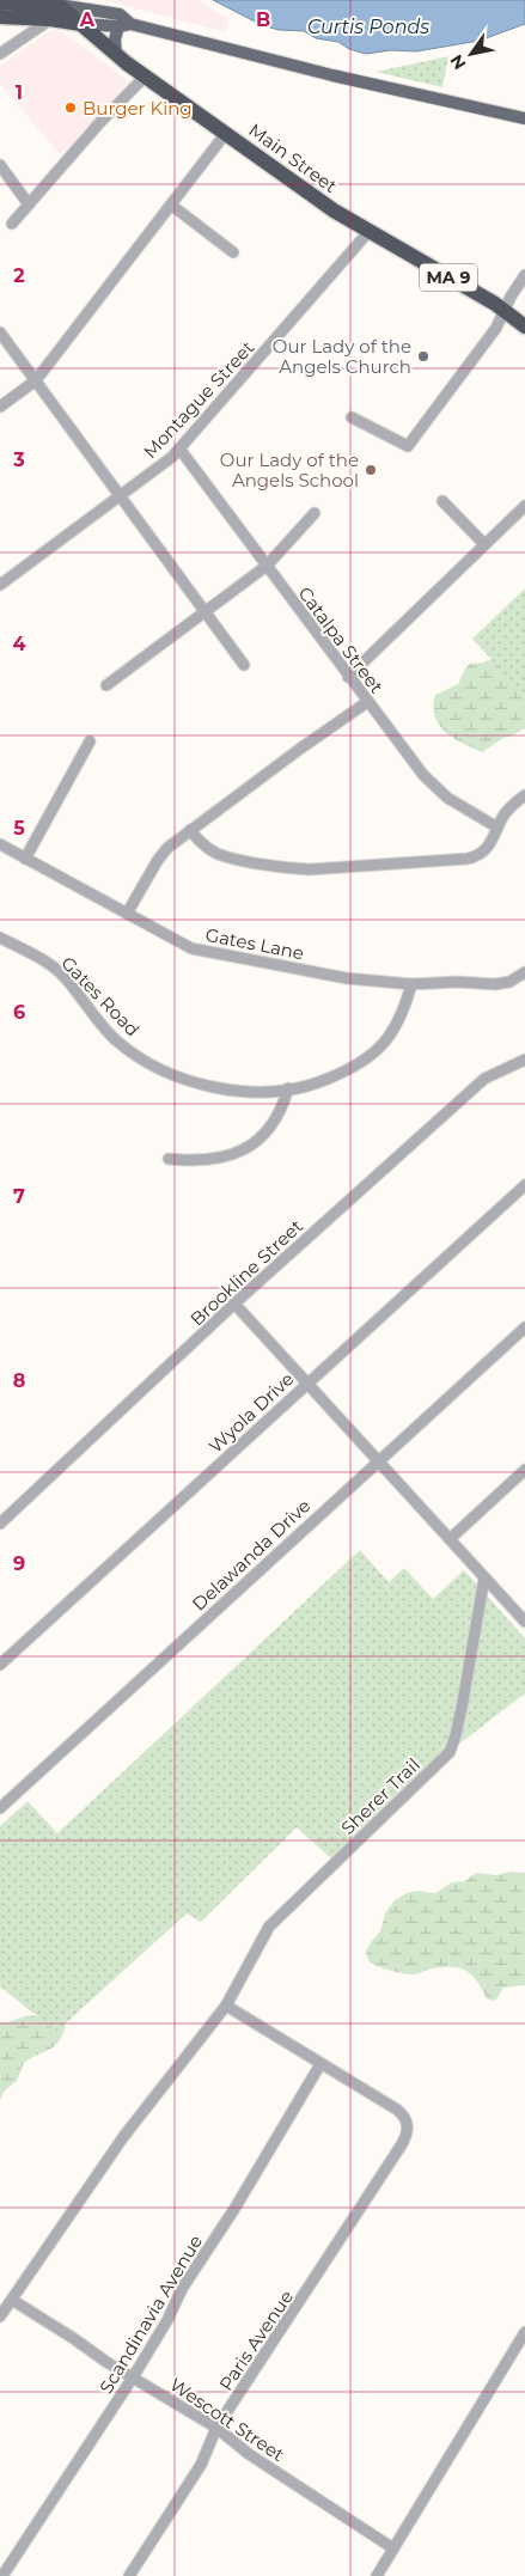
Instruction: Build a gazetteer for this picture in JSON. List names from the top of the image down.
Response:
{
  "streets": {
    "highway": ["Main Street", "MA 9"],
    "street": [
      "Montague Street",
      "Catalpa Street",
      "Gates Lane",
      "Gates Road",
      "Brookline Street",
      "Wyola Drive",
      "Delawanda Drive",
      "Sherer Trail",
      "Scandinavia Avenue",
      "Paris Avenue",
      "Wescott Street"
    ]
  },
  "crossings": [
    ["Main Street", "Montague Street"],
    ["Montague Street", "Catalpa Street"],
    ["Gates Lane", "Gates Road"],
    ["Sherer Trail", "Wescott Street"],
    ["Scandinavia Avenue", "Paris Avenue"],
    ["Scandinavia Avenue", "Wescott Street"],
    ["Paris Avenue", "Wescott Street"]
  ],
  "water": ["Curtis Ponds"],
  "places": ["Burger King", "Our Lady of the Angels Church", "Our Lady of the Angels School"],
  "north": "bottom left",
  "grid": {
    "columns": ["A", "B"],
    "rows": [
      "1",
      "2",
      "3",
      "4",
      "5",
      "6",
      "7",
      "8",
      "9"
    ]
  }
}
